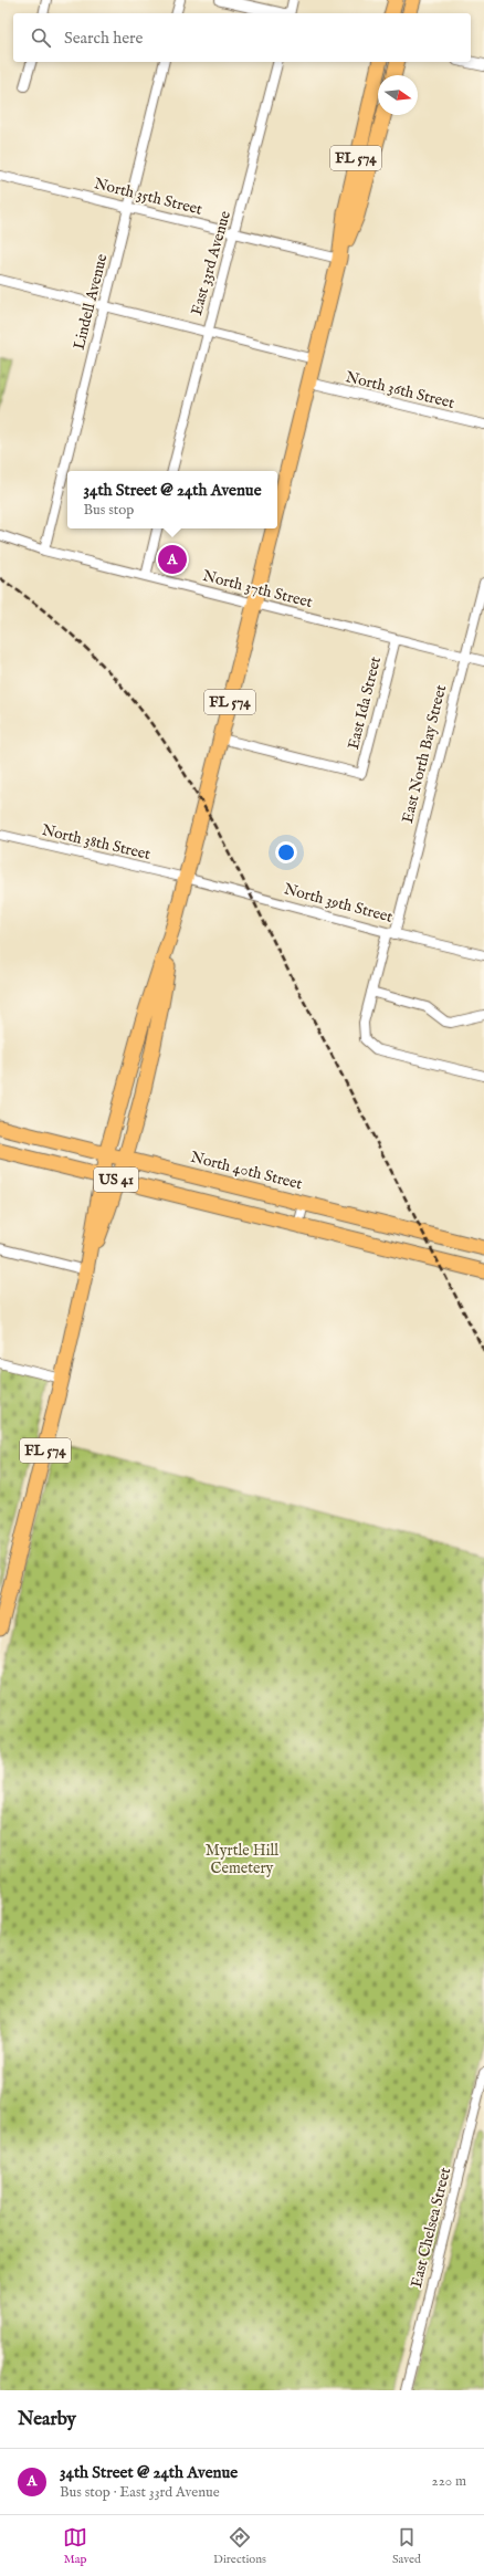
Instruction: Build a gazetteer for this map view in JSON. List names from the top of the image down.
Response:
{
  "streets": {
    "main road": ["FL 574", "North 40th Street", "US 41"],
    "street": [
      "North 35th Street",
      "East 33rd Avenue",
      "Lindell Avenue",
      "North 36th Street",
      "North 37th Street",
      "East Ida Street",
      "East North Bay Street",
      "North 38th Street",
      "North 39th Street",
      "East Chelsea Street"
    ]
  },
  "crossings": [
    ["FL 574", "North 35th Street"],
    ["FL 574", "North 36th Street"],
    ["FL 574", "North 37th Street"],
    ["FL 574", "East Ida Street"],
    ["FL 574", "North 38th Street"],
    ["FL 574", "North 39th Street"],
    ["FL 574", "North 40th Street"],
    ["FL 574", "US 41"],
    ["North 35th Street", "East 33rd Avenue"],
    ["North 35th Street", "Lindell Avenue"],
    ["Lindell Avenue", "North 37th Street"],
    ["North 37th Street", "East Ida Street"],
    ["North 37th Street", "East North Bay Street"],
    ["East North Bay Street", "North 39th Street"],
    ["North 38th Street", "North 39th Street"]
  ],
  "parks": ["Myrtle Hill Cemetery"],
  "north": "right",
  "page": {
    "search": "Search here",
    "popup": ["34th Street @ 24th Avenue", "Bus stop"],
    "pins": "A",
    "heading": "Nearby",
    "list": [
      {
        "mark": "A",
        "name": "34th Street @ 24th Avenue",
        "note": "Bus stop · East 33rd Avenue",
        "value": "220 m"
      }
    ],
    "nav": ["Map", "Directions", "Saved"]
  }
}
